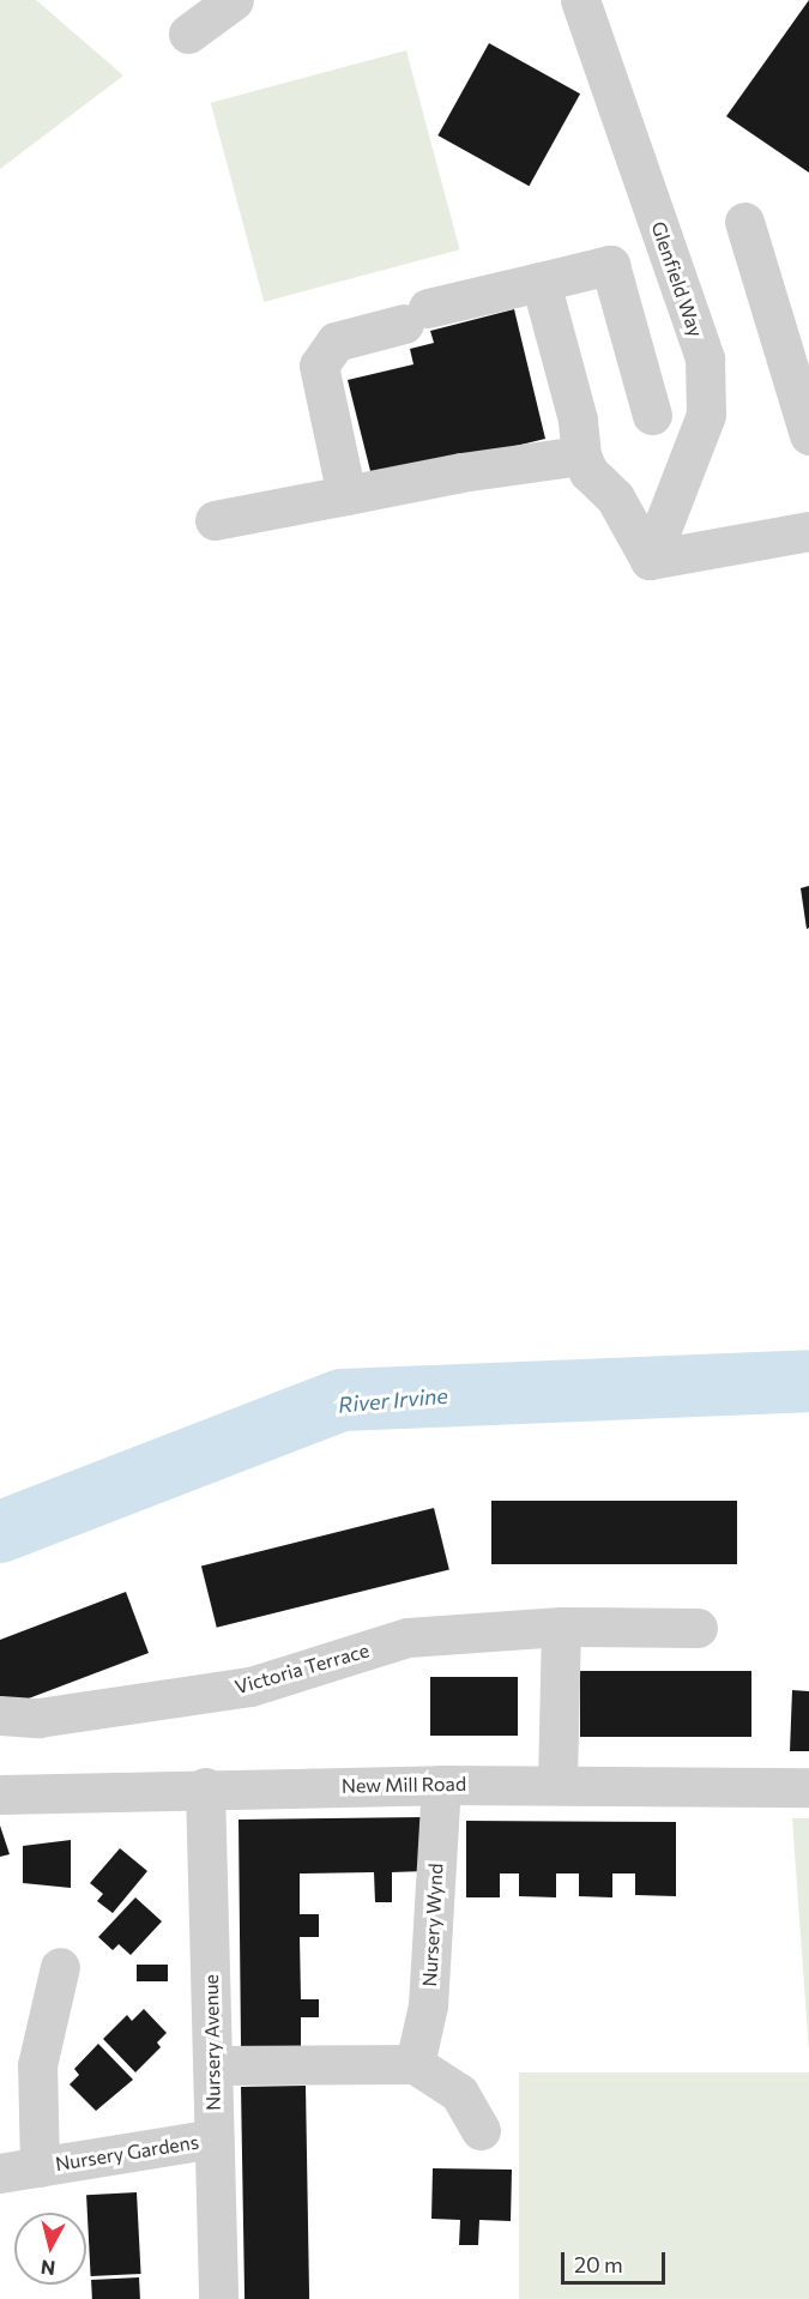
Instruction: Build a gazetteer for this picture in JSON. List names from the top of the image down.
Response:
{
  "streets": {
    "street": [
      "Glenfield Way",
      "Victoria Terrace",
      "New Mill Road",
      "Nursery Wynd",
      "Nursery Avenue",
      "Nursery Gardens"
    ]
  },
  "crossings": [
    ["New Mill Road", "Nursery Wynd"],
    ["New Mill Road", "Nursery Avenue"],
    ["Nursery Avenue", "Nursery Gardens"]
  ],
  "water": ["River Irvine"],
  "scale_bar": "20 m",
  "north": "bottom"
}
